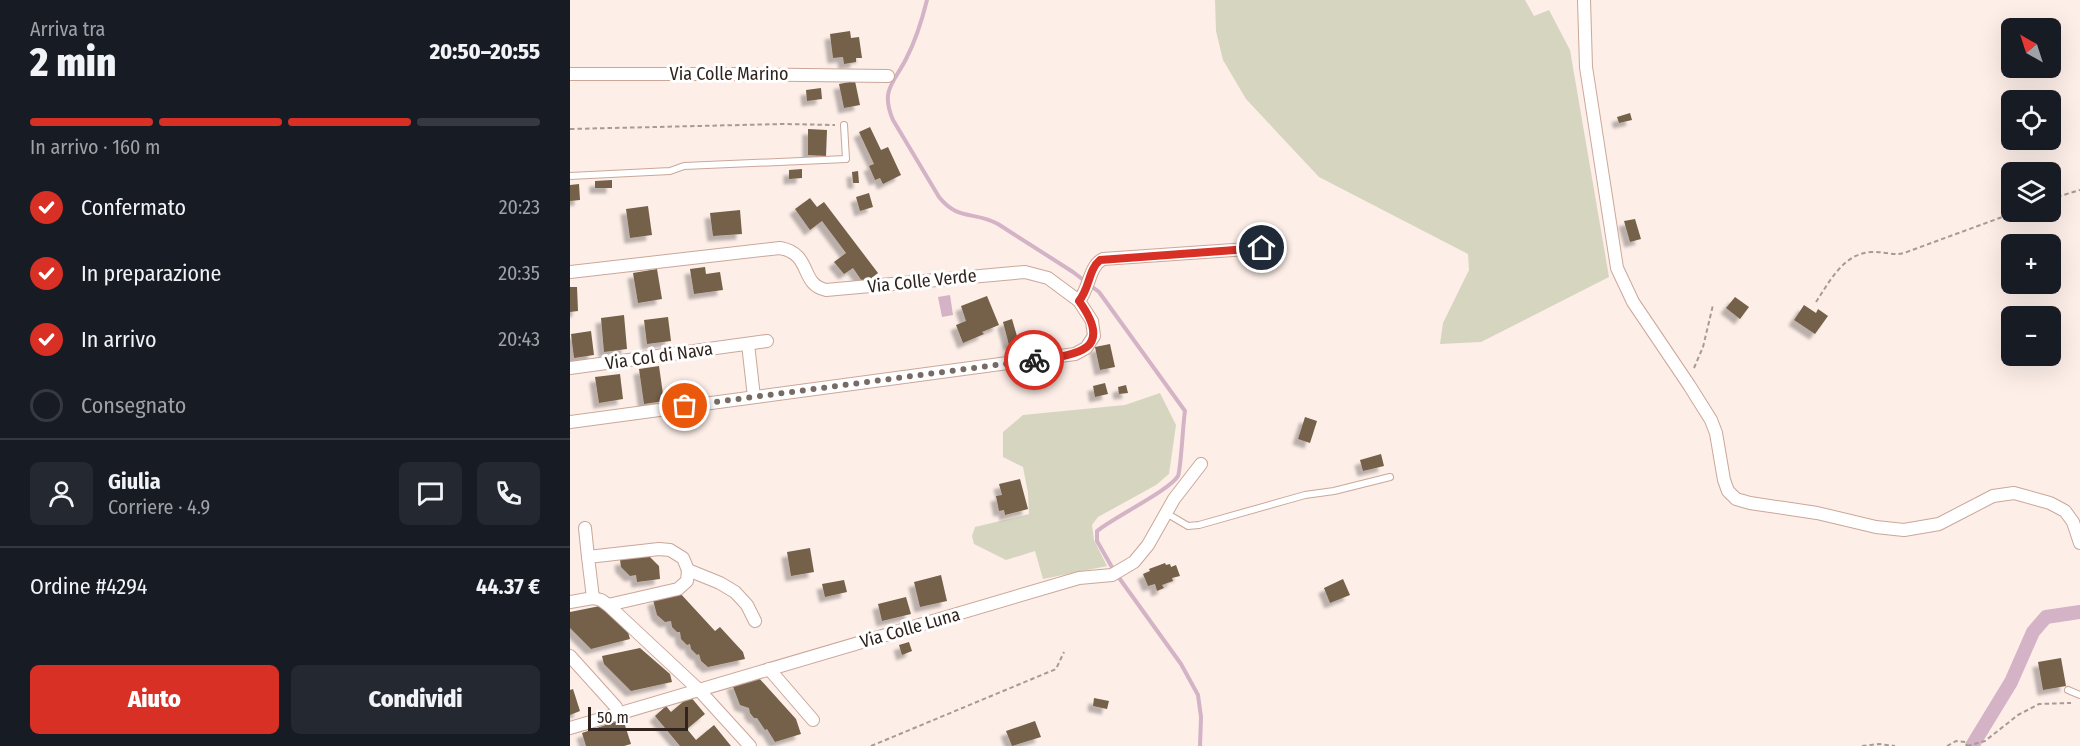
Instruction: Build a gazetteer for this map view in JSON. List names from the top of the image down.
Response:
{
  "streets": {
    "street": [
      "Via Colle Marino",
      "Via Colle Verde",
      "Via Col di Nava",
      "Via Colle Luna"
    ]
  },
  "scale_bar": "50 m",
  "north": "top left",
  "page": {
    "heading": ["2 min", "Arriva tra", "20:50–20:55"],
    "panel": [
      "Giulia",
      "Corriere · 4.9",
      "Ordine #4294",
      "44.37 €"
    ],
    "map_buttons": ["+", "−"],
    "bar": "In arrivo · 160 m",
    "list": [
      ["Confermato", "20:23"],
      ["In preparazione", "20:35"],
      ["In arrivo", "20:43"],
      "Consegnato"
    ],
    "buttons": ["Aiuto", "Condividi"],
    "scale": "50 m"
  }
}
